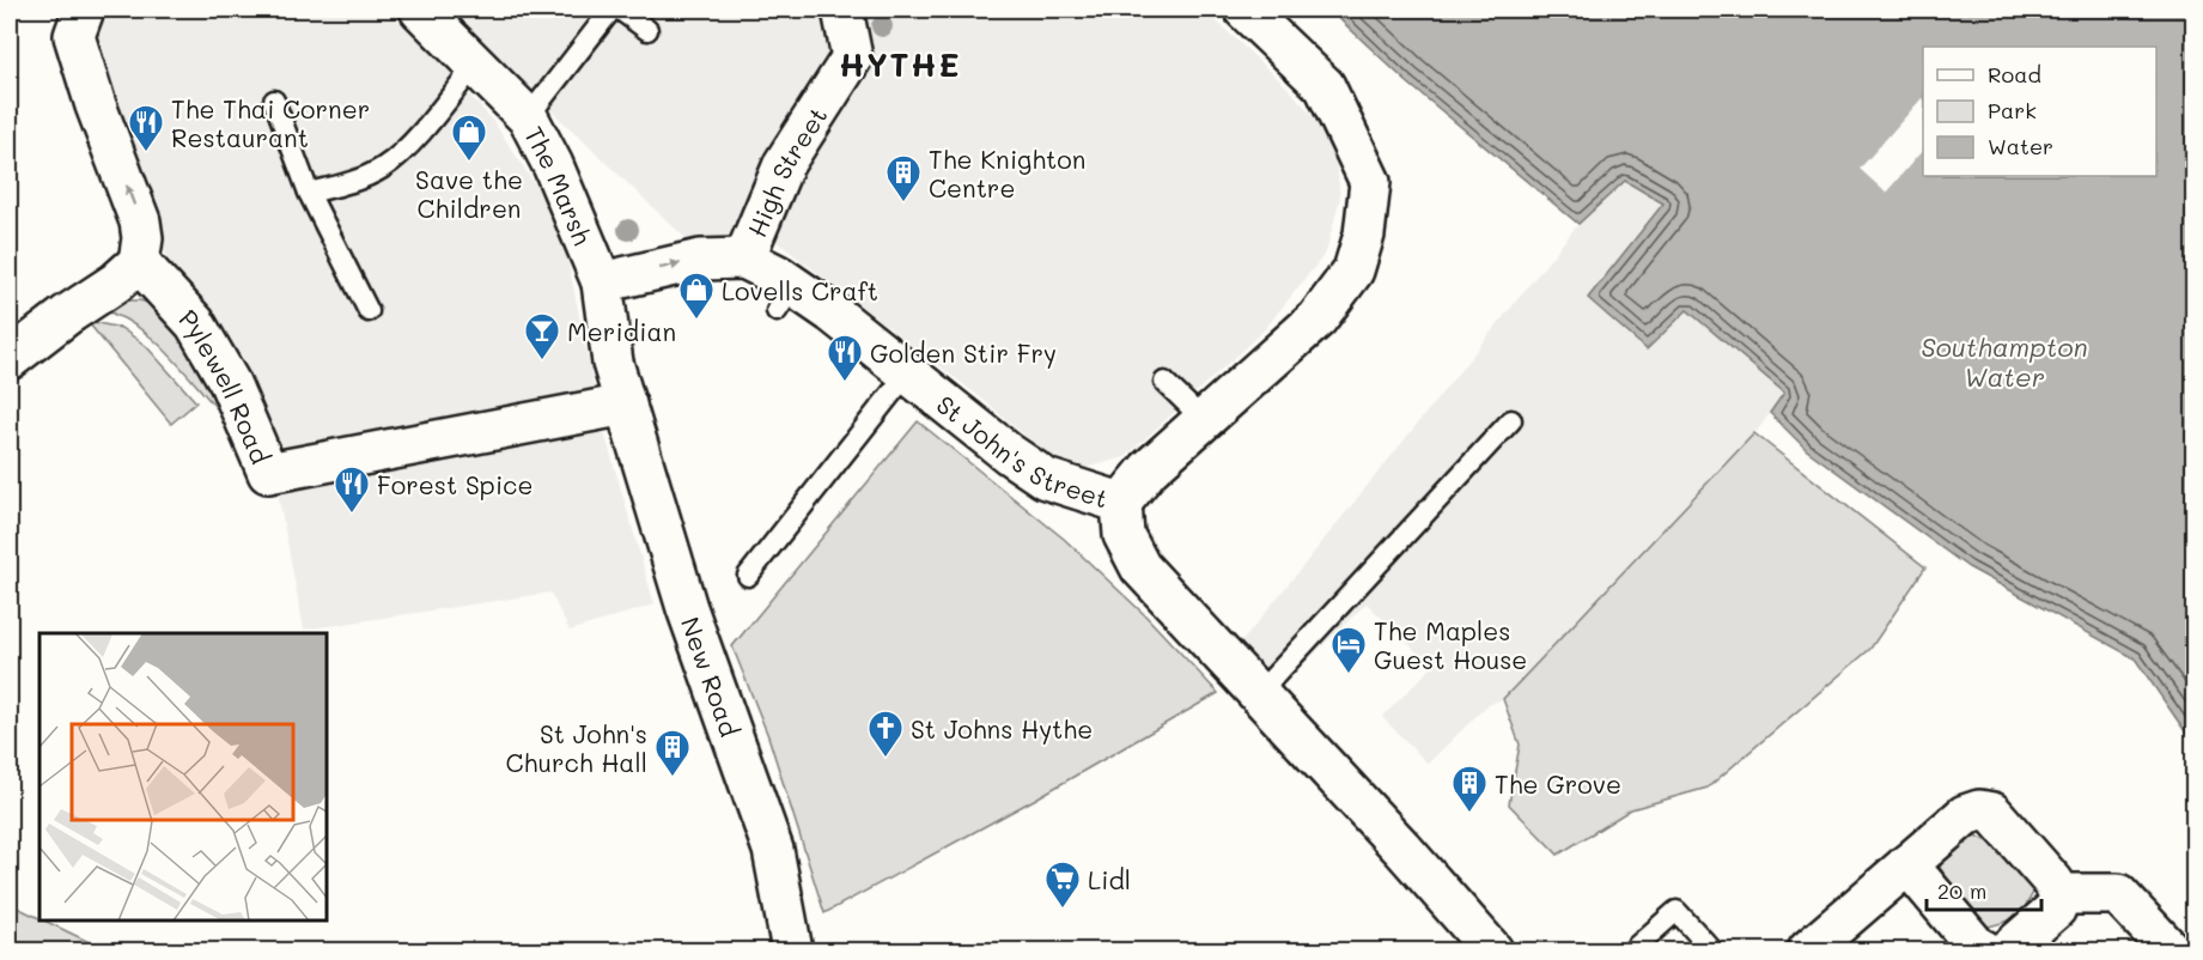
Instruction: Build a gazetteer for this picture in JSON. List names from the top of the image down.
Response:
{
  "streets": {
    "street": [
      "High Street",
      "The Marsh",
      "Pylewell Road",
      "St John's Street",
      "New Road"
    ]
  },
  "crossings": [
    ["High Street", "St John's Street"],
    ["The Marsh", "Pylewell Road"],
    ["The Marsh", "St John's Street"],
    ["The Marsh", "New Road"],
    ["Pylewell Road", "New Road"]
  ],
  "districts": ["HYTHE"],
  "water": ["Southampton Water"],
  "places": {
    "restaurant": ["The Thai Corner Restaurant", "Golden Stir Fry", "Forest Spice"],
    "shop": ["Save the Children", "Lovells Craft"],
    "building": ["The Knighton Centre", "St John's Church Hall", "The Grove"],
    "bar": ["Meridian"],
    "hotel": ["The Maples Guest House"],
    "church": ["St Johns Hythe"],
    "supermarket": ["Lidl"]
  },
  "legend": ["Road", "Park", "Water"],
  "scale_bar": "20 m"
}
